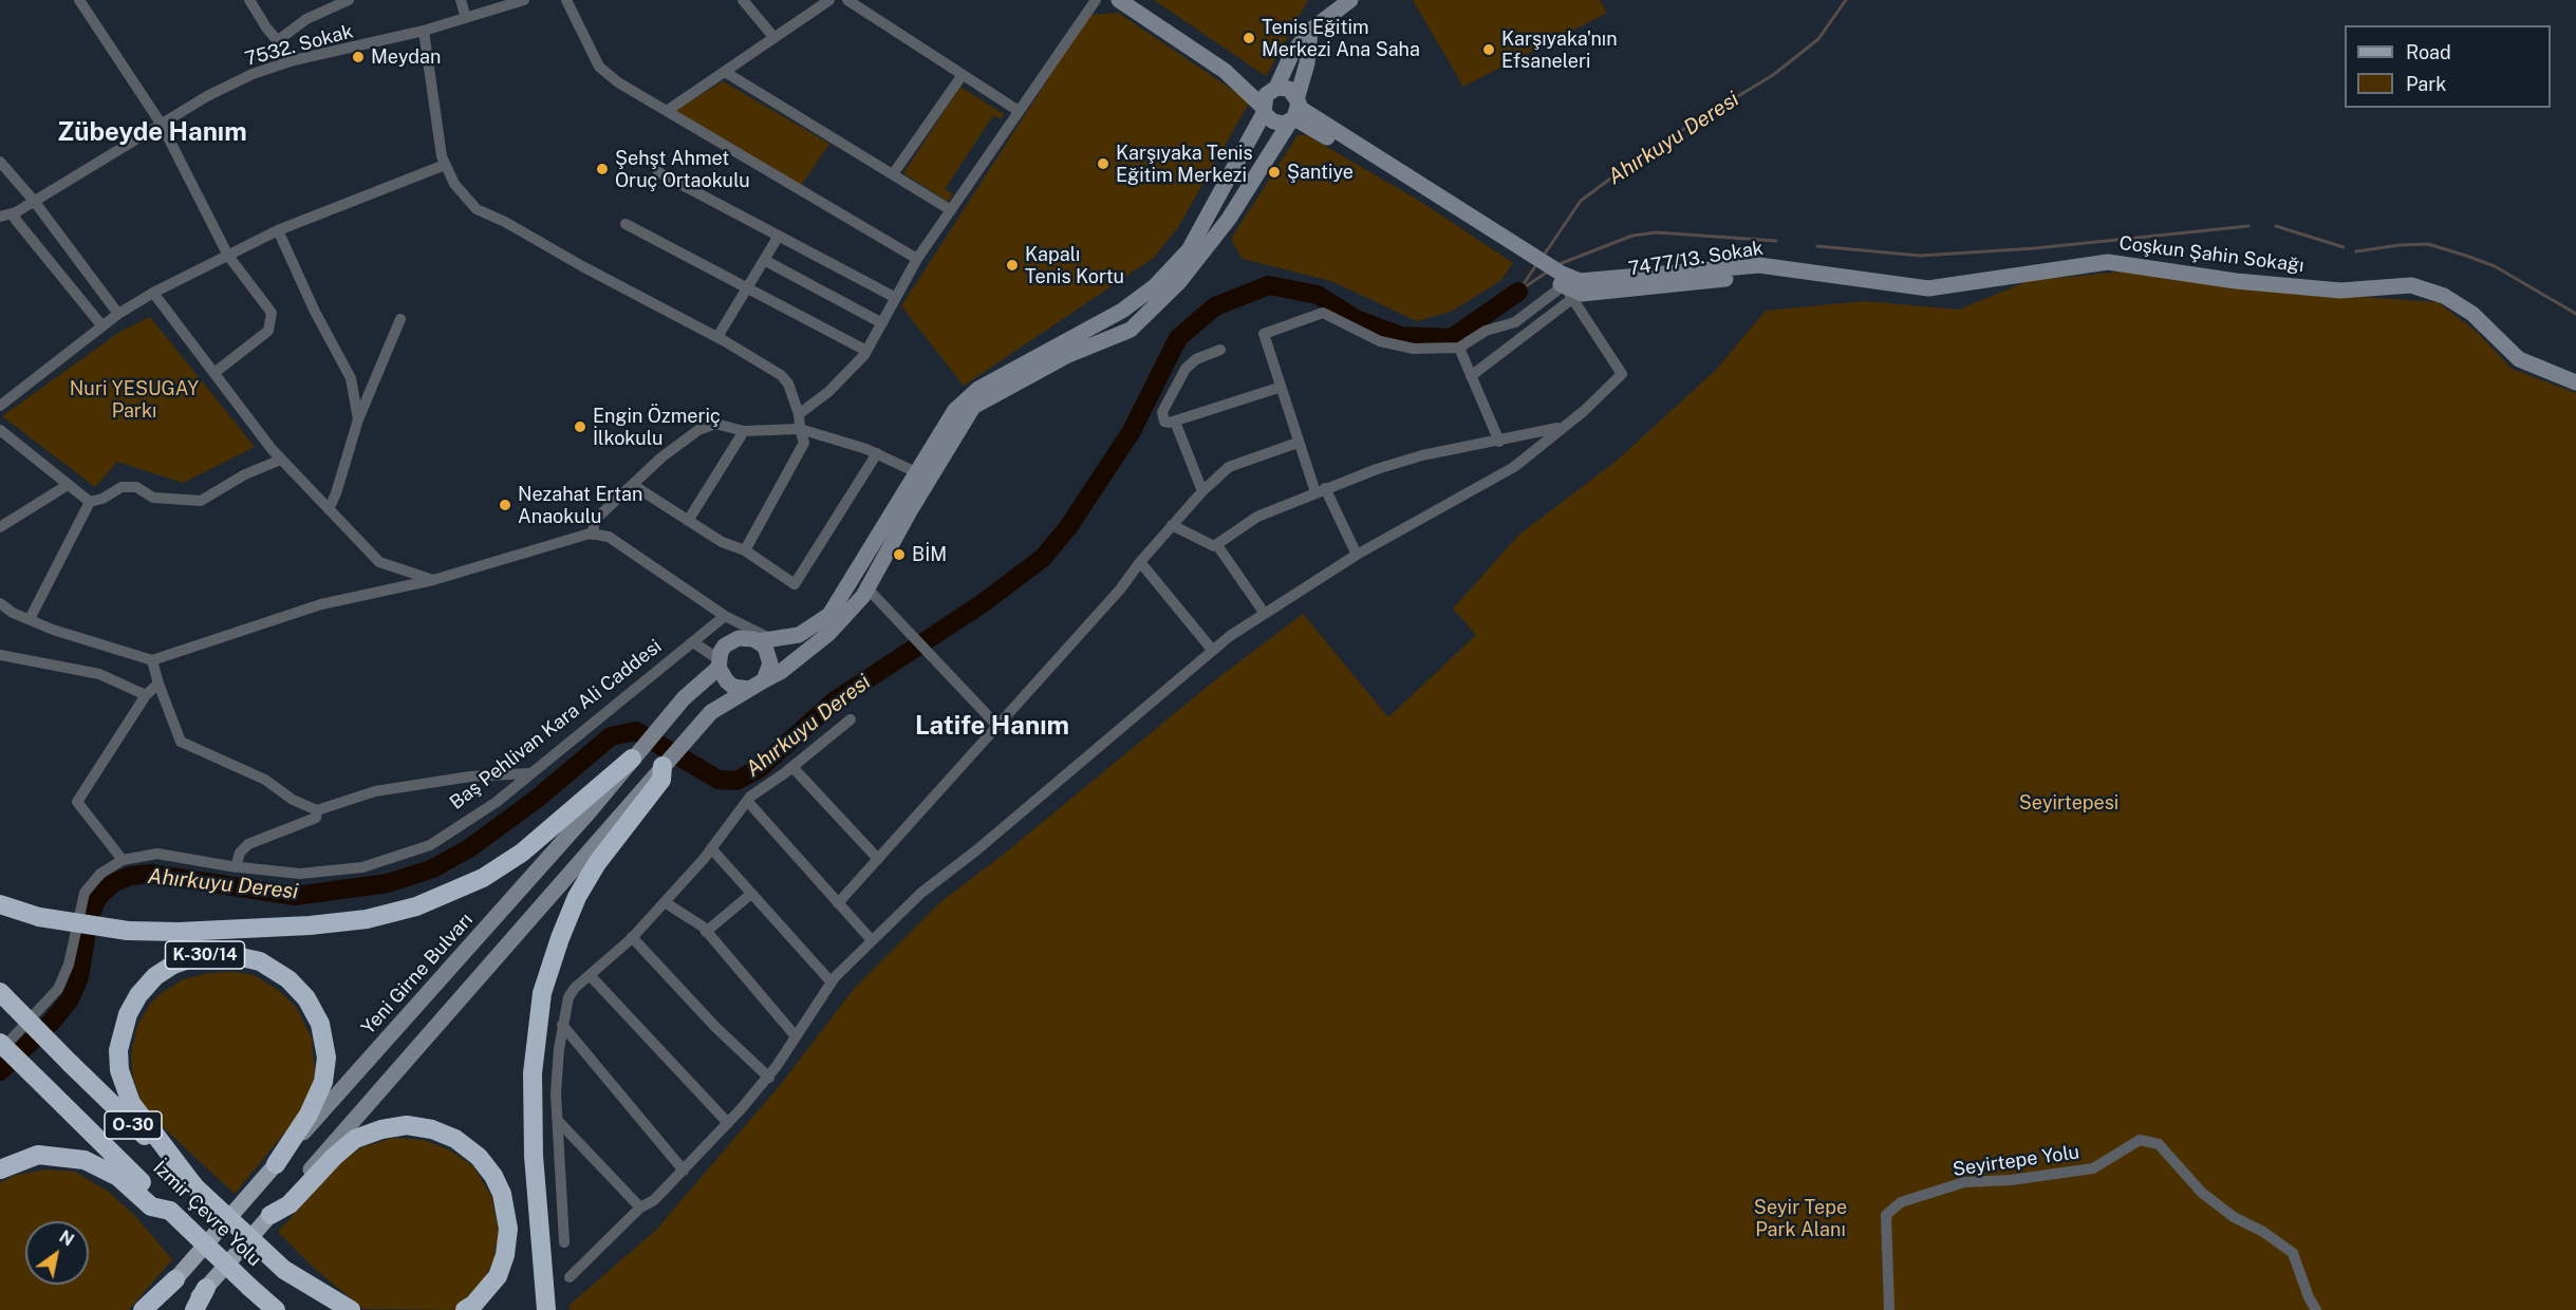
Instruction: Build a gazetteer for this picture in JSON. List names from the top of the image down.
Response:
{
  "streets": {
    "highway": ["K-30/14", "O-30", "İzmir Çevre Yolu"],
    "main road": ["Coşkun Şahin Sokağı", "7477/13. Sokak", "Yeni Girne Bulvarı"],
    "street": ["7532. Sokak", "Baş Pehlivan Kara Ali Caddesi", "Seyirtepe Yolu"]
  },
  "crossings": [
    ["Coşkun Şahin Sokağı", "7477/13. Sokak"],
    ["K-30/14", "Yeni Girne Bulvarı"],
    ["K-30/14", "İzmir Çevre Yolu"]
  ],
  "districts": ["Zübeyde Hanım", "Latife Hanım"],
  "water": ["Ahırkuyu Deresi"],
  "parks": ["Nuri YESUGAY Parkı", "Seyirtepesi", "Seyir Tepe Park Alanı"],
  "places": [
    "Tenis Eğitim Merkezi Ana Saha",
    "Karşıyaka'nın Efsaneleri",
    "Meydan",
    "Karşıyaka Tenis Eğitim Merkezi",
    "Şehşt Ahmet Oruç Ortaokulu",
    "Şantiye",
    "Kapalı Tenis Kortu",
    "Engin Özmeriç İlkokulu",
    "Nezahat Ertan Anaokulu",
    "BİM"
  ],
  "legend": ["Road", "Park"],
  "north": "top right"
}
